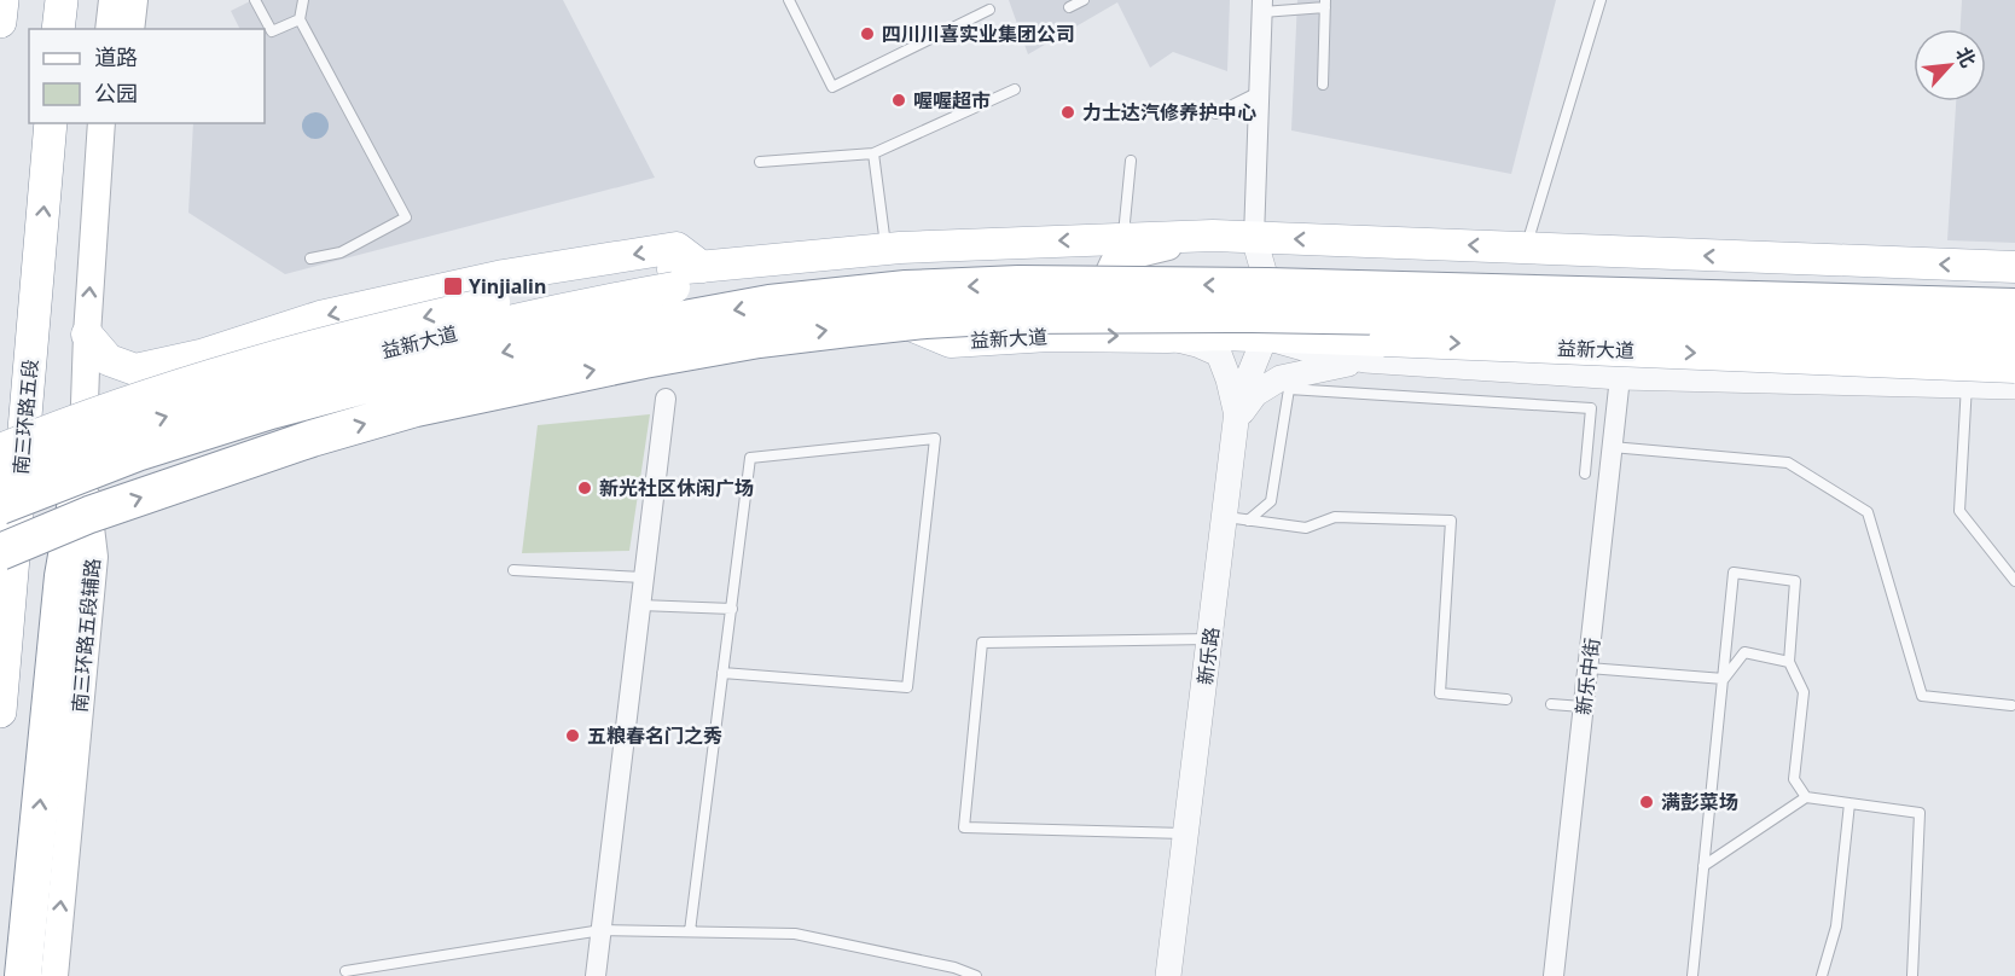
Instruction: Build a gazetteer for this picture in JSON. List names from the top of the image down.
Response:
{
  "streets": {
    "highway": ["南三环路五段"],
    "main road": ["益新大道", "南三环路五段辅路"],
    "street": ["新乐路", "新乐中街"]
  },
  "crossings": [
    ["益新大道", "新乐路"]
  ],
  "one_way": ["南三环路五段辅路"],
  "places": {
    "other": [
      "四川川喜实业集团公司",
      "喔喔超市",
      "力士达汽修养护中心",
      "新光社区休闲广场",
      "五粮春名门之秀",
      "满彭菜场"
    ],
    "transit": ["Yinjialin"]
  },
  "legend": ["道路", "公园"],
  "north": "top right"
}
